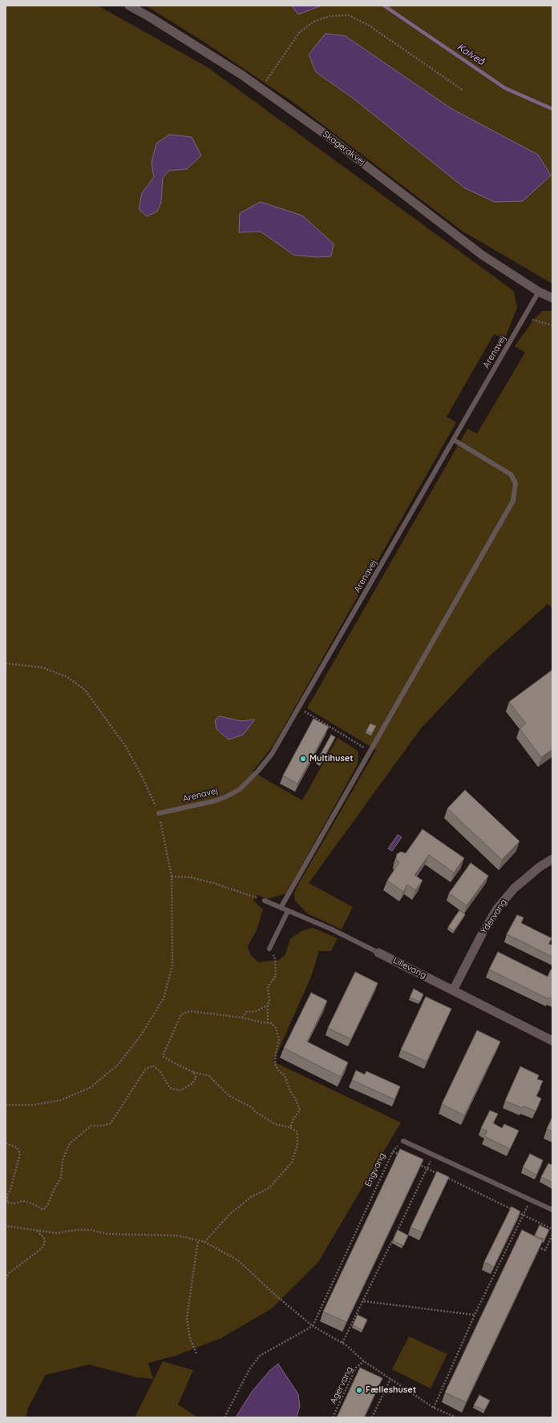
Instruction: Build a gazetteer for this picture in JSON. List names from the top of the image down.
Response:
{
  "streets": {
    "street": ["Skagerakvej", "Ydervang", "Lillevang"],
    "lane": ["Arenavej"],
    "path": ["Engvang", "Agervang"]
  },
  "crossings": [
    ["Skagerakvej", "Arenavej"],
    ["Ydervang", "Lillevang"]
  ],
  "water": ["Kalveå"],
  "places": ["Multihuset", "Fælleshuset"]
}
